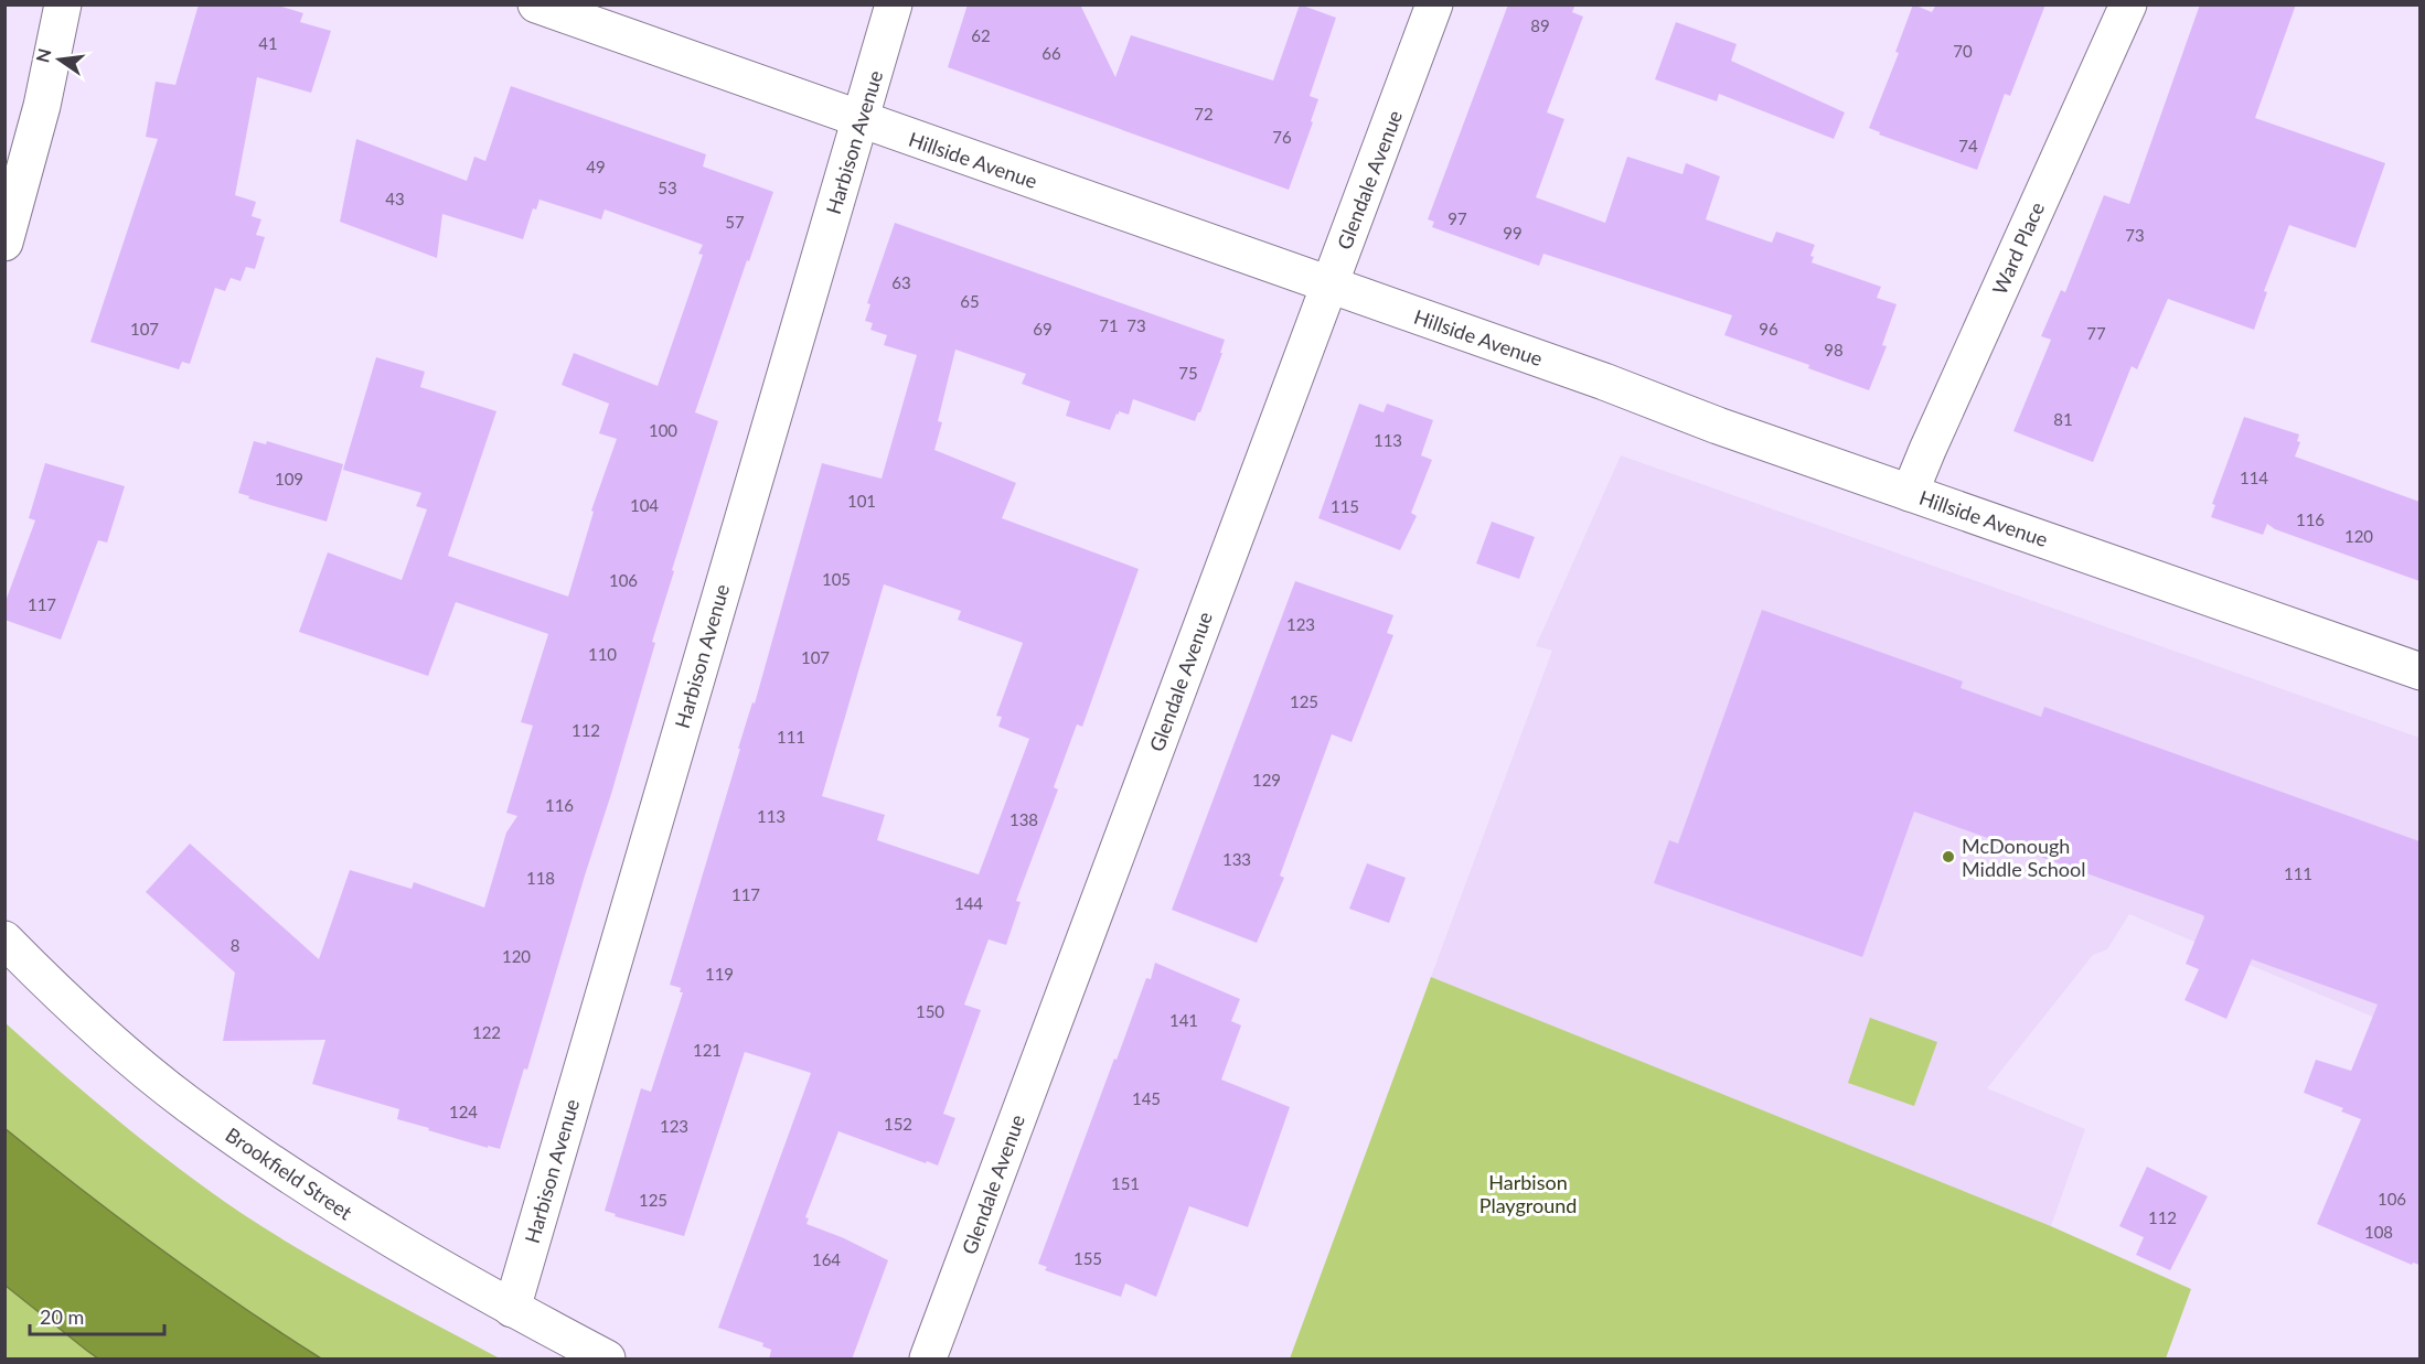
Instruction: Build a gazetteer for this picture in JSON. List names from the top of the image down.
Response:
{
  "streets": {
    "street": [
      "Harbison Avenue",
      "Hillside Avenue",
      "Glendale Avenue",
      "Ward Place",
      "Brookfield Street"
    ]
  },
  "crossings": [
    ["Harbison Avenue", "Hillside Avenue"],
    ["Harbison Avenue", "Brookfield Street"],
    ["Hillside Avenue", "Glendale Avenue"],
    ["Hillside Avenue", "Ward Place"]
  ],
  "parks": ["Harbison Playground"],
  "places": ["McDonough Middle School"],
  "house_numbers": [
    "89",
    "62",
    "41",
    "70",
    "66",
    "72",
    "76",
    "74",
    "49",
    "53",
    "43",
    "97",
    "57",
    "99",
    "73",
    "63",
    "65",
    "71",
    "73",
    "107",
    "69",
    "96",
    "77",
    "98",
    "75",
    "81",
    "100",
    "113",
    "114",
    "109",
    "101",
    "104",
    "115",
    "116",
    "120",
    "105",
    "106",
    "117",
    "123",
    "110",
    "107",
    "125",
    "112",
    "111",
    "129",
    "116",
    "113",
    "138",
    "133",
    "111",
    "118",
    "117",
    "144",
    "8",
    "120",
    "119",
    "150",
    "141",
    "122",
    "121",
    "145",
    "124",
    "152",
    "123",
    "151",
    "106",
    "125",
    "112",
    "108",
    "155",
    "164"
  ],
  "scale_bar": "20 m",
  "north": "left"
}
